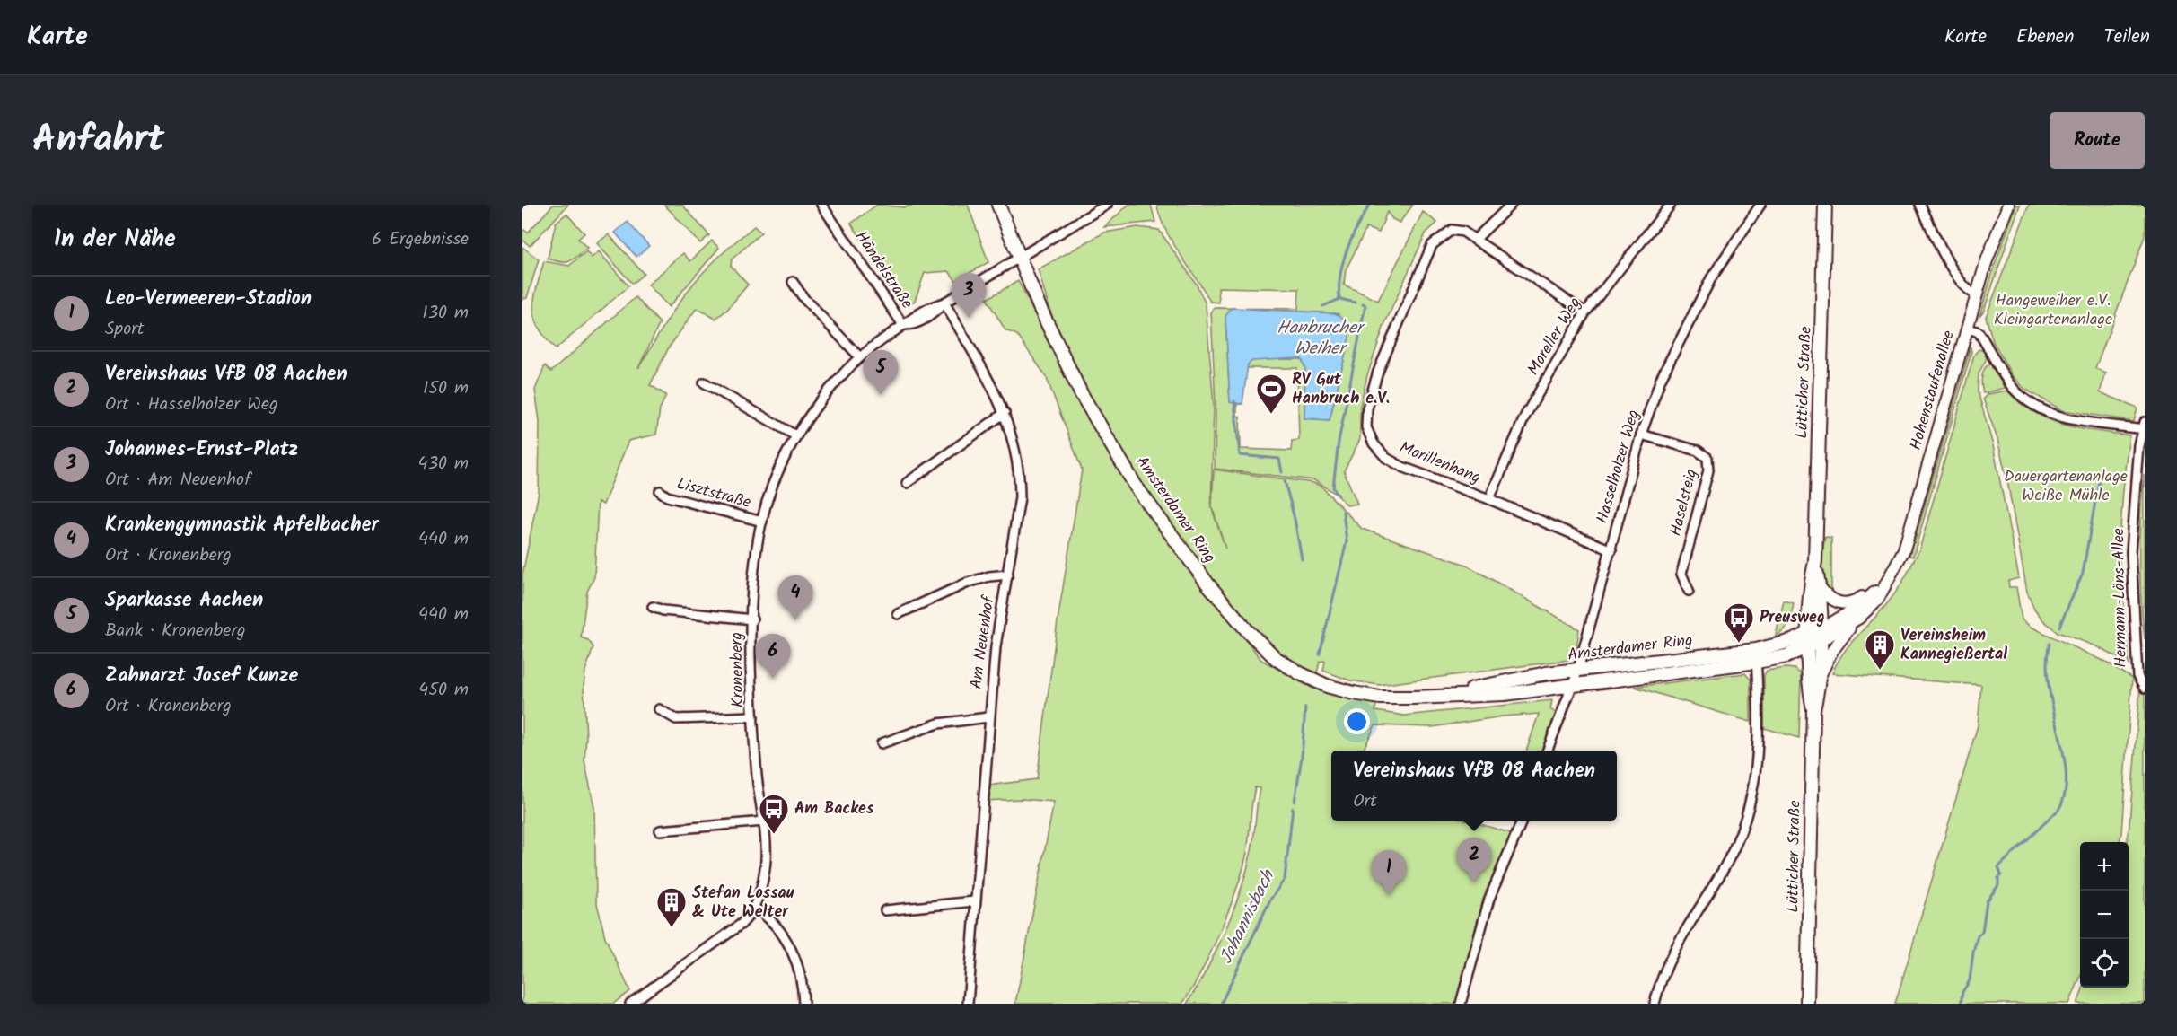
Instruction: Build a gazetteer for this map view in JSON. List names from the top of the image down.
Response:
{
  "streets": {
    "main road": ["Lütticher Straße", "Hohenstaufenallee", "Amsterdamer Ring"],
    "street": [
      "Händelstraße",
      "Moreller Weg",
      "Morillenhang",
      "Hasselholzer Weg",
      "Lisztstraße",
      "Haselsteig",
      "Hermann-Löns-Allee",
      "Am Neuenhof",
      "Kronenberg"
    ]
  },
  "crossings": [
    ["Händelstraße", "Kronenberg"],
    ["Moreller Weg", "Morillenhang"],
    ["Lütticher Straße", "Hohenstaufenallee"],
    ["Lütticher Straße", "Amsterdamer Ring"],
    ["Hohenstaufenallee", "Amsterdamer Ring"],
    ["Morillenhang", "Hasselholzer Weg"],
    ["Hasselholzer Weg", "Haselsteig"],
    ["Hasselholzer Weg", "Amsterdamer Ring"],
    ["Lisztstraße", "Kronenberg"],
    ["Amsterdamer Ring", "Kronenberg"],
    ["Am Neuenhof", "Kronenberg"]
  ],
  "water": ["Hanbrucher Weiher", "Johannisbach"],
  "parks": ["Hangeweiher e.V. Kleingartenanlage", "Dauergartenanlage Weiße Mühle"],
  "places": {
    "sports": ["RV Gut Hanbruch e.V."],
    "bus stop": ["Preusweg", "Am Backes"],
    "building": ["Vereinsheim Kannegießertal", "Stefan Lossau & Ute Welter"]
  },
  "page": {
    "header": "Karte",
    "nav": ["Karte", "Ebenen", "Teilen"],
    "title": "Anfahrt",
    "buttons": "Route",
    "heading": ["In der Nähe", "6 Ergebnisse"],
    "pins": [
      "3",
      "5",
      "4",
      "6",
      "2",
      "1"
    ],
    "list": [
      {
        "mark": "1",
        "name": "Leo-Vermeeren-Stadion",
        "note": "Sport",
        "value": "130 m"
      },
      {
        "mark": "2",
        "name": "Vereinshaus VfB 08 Aachen",
        "note": "Ort · Hasselholzer Weg",
        "value": "150 m"
      },
      {
        "mark": "3",
        "name": "Johannes-Ernst-Platz",
        "note": "Ort · Am Neuenhof",
        "value": "430 m"
      },
      {
        "mark": "4",
        "name": "Krankengymnastik Apfelbacher",
        "note": "Ort · Kronenberg",
        "value": "440 m"
      },
      {
        "mark": "5",
        "name": "Sparkasse Aachen",
        "note": "Bank · Kronenberg",
        "value": "440 m"
      },
      {
        "mark": "6",
        "name": "Zahnarzt Josef Kunze",
        "note": "Ort · Kronenberg",
        "value": "450 m"
      }
    ],
    "popup": ["Vereinshaus VfB 08 Aachen", "Ort"],
    "map_buttons": ["+", "−"]
  }
}
